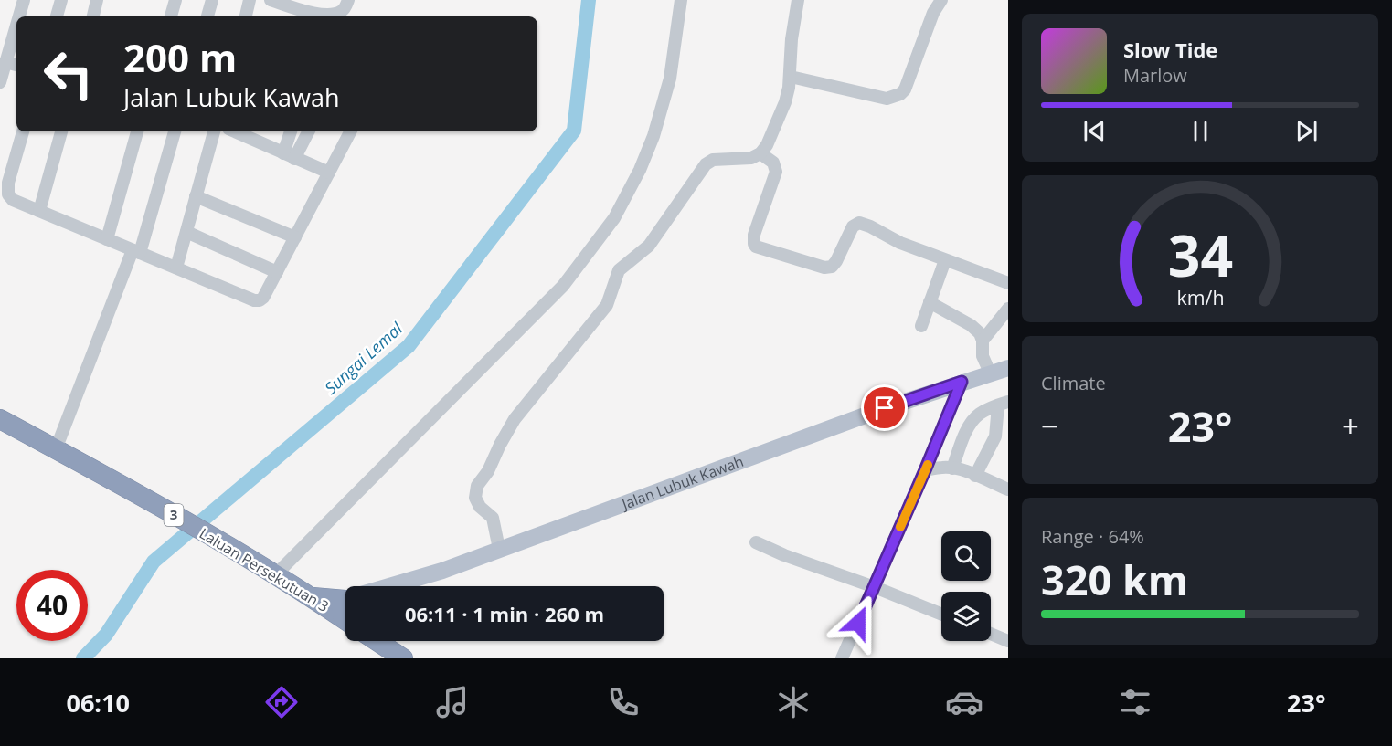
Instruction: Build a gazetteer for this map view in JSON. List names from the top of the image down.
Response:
{
  "streets": {
    "highway": ["3", "Laluan Persekutuan 3"],
    "main road": ["Jalan Lubuk Kawah"]
  },
  "water": ["Sungai Lemal"],
  "page": {
    "turn": ["200 m", "Jalan Lubuk Kawah"],
    "song": ["Slow Tide", "Marlow"],
    "tile": [
      "Climate",
      ["Range · 64%", "320 km"]
    ],
    "heat": ["−", "23°", "+"],
    "limit": "40",
    "trip": "06:11 · 1 min · 260 m",
    "tabs": ["06:10", "23°"],
    "gauge": ["34", "km/h"]
  }
}
